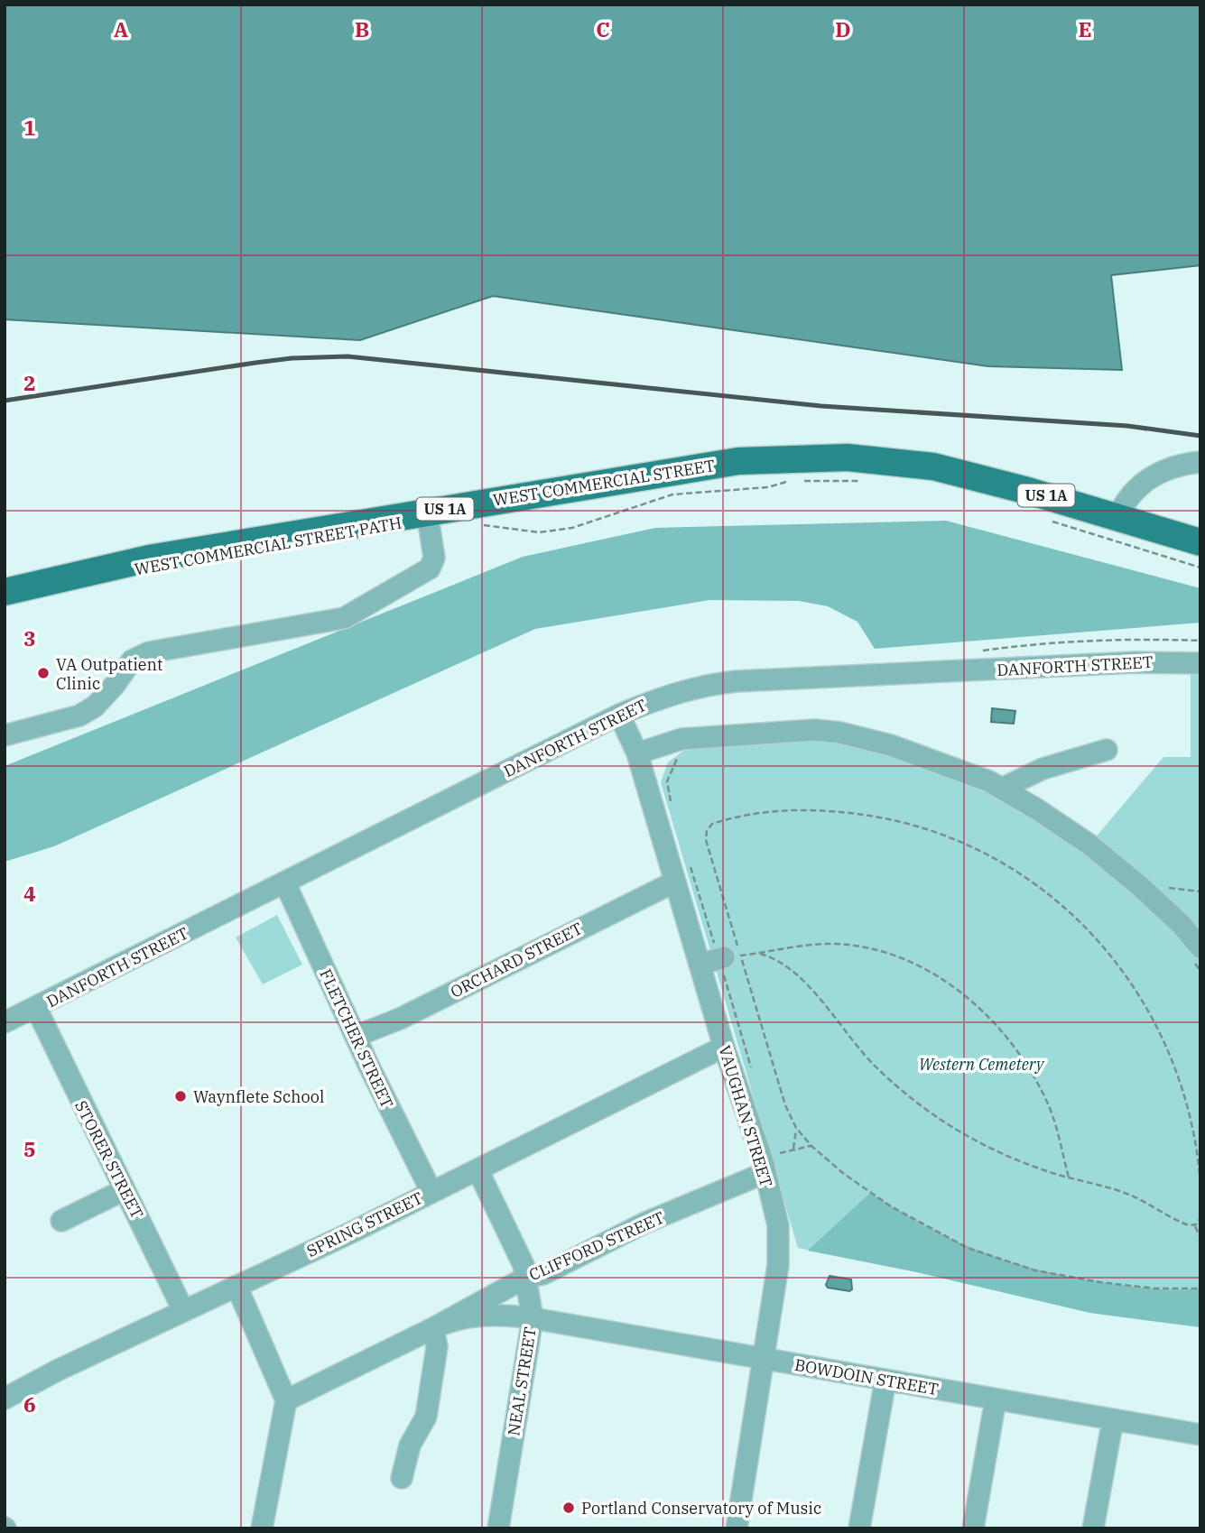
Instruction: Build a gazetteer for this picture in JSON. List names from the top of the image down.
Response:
{
  "streets": {
    "main road": ["WEST COMMERCIAL STREET", "US 1A"],
    "street": [
      "DANFORTH STREET",
      "ORCHARD STREET",
      "FLETCHER STREET",
      "VAUGHAN STREET",
      "STORER STREET",
      "SPRING STREET",
      "CLIFFORD STREET",
      "BOWDOIN STREET",
      "NEAL STREET"
    ]
  },
  "crossings": [
    ["DANFORTH STREET", "FLETCHER STREET"],
    ["DANFORTH STREET", "VAUGHAN STREET"],
    ["DANFORTH STREET", "STORER STREET"],
    ["ORCHARD STREET", "FLETCHER STREET"],
    ["ORCHARD STREET", "VAUGHAN STREET"],
    ["FLETCHER STREET", "SPRING STREET"],
    ["VAUGHAN STREET", "SPRING STREET"],
    ["VAUGHAN STREET", "CLIFFORD STREET"],
    ["VAUGHAN STREET", "BOWDOIN STREET"],
    ["STORER STREET", "SPRING STREET"],
    ["SPRING STREET", "NEAL STREET"],
    ["CLIFFORD STREET", "BOWDOIN STREET"],
    ["CLIFFORD STREET", "NEAL STREET"],
    ["BOWDOIN STREET", "NEAL STREET"]
  ],
  "parks": ["Western Cemetery"],
  "places": ["VA Outpatient Clinic", "Waynflete School", "Portland Conservatory of Music"],
  "grid": {
    "columns": [
      "A",
      "B",
      "C",
      "D",
      "E"
    ],
    "rows": [
      "1",
      "2",
      "3",
      "4",
      "5",
      "6"
    ]
  }
}
